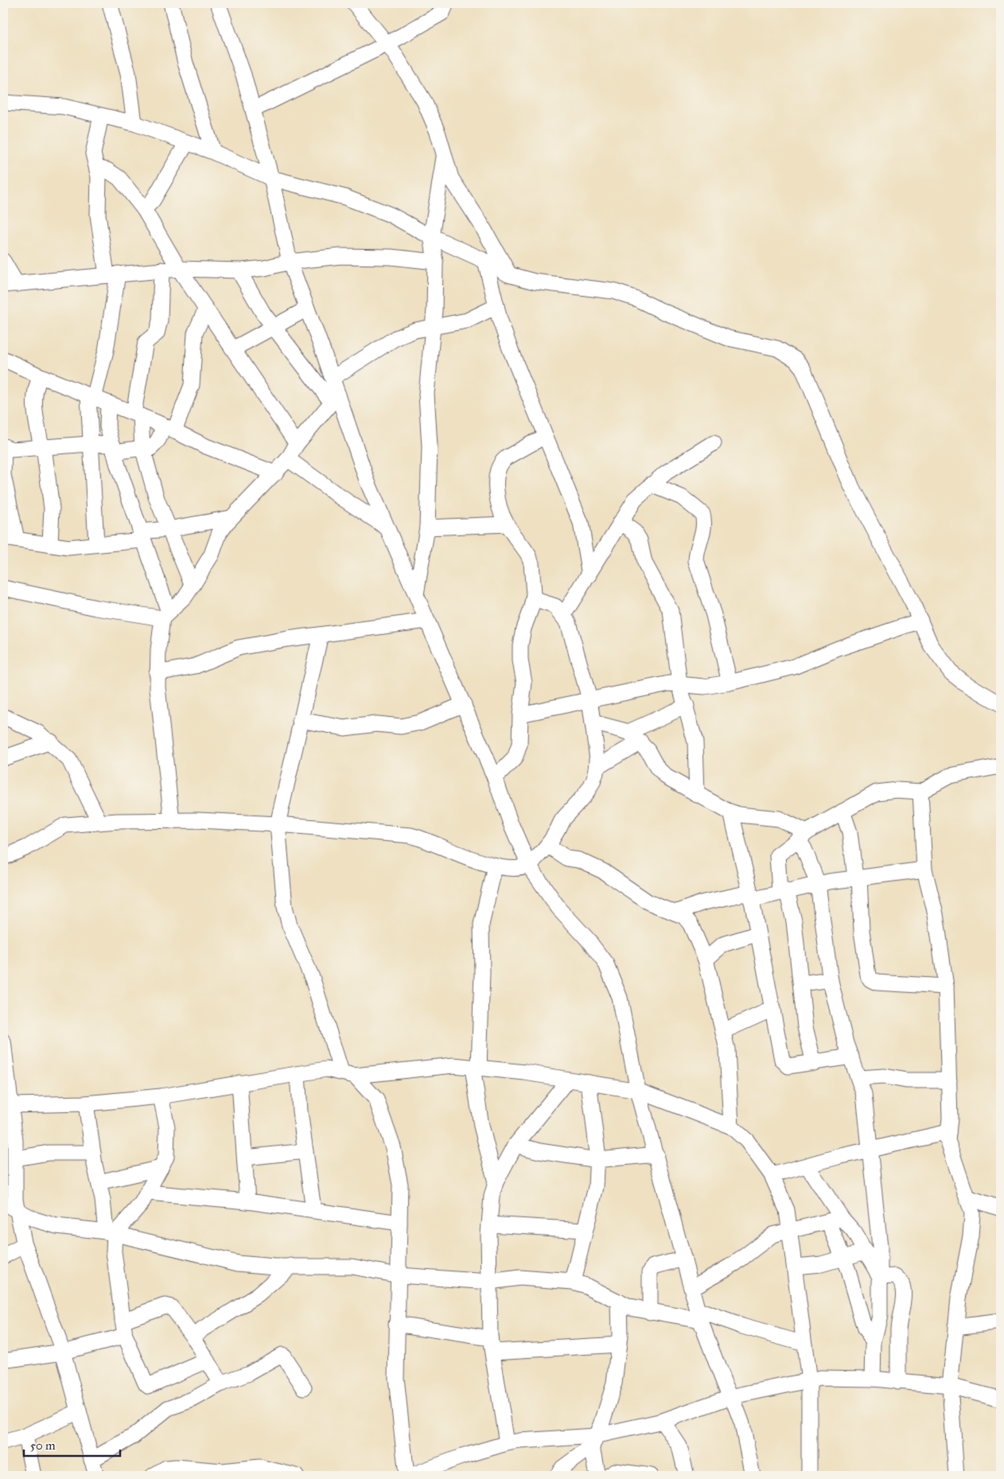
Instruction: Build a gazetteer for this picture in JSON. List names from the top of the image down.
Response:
{
  "scale_bar": "50 m"
}
